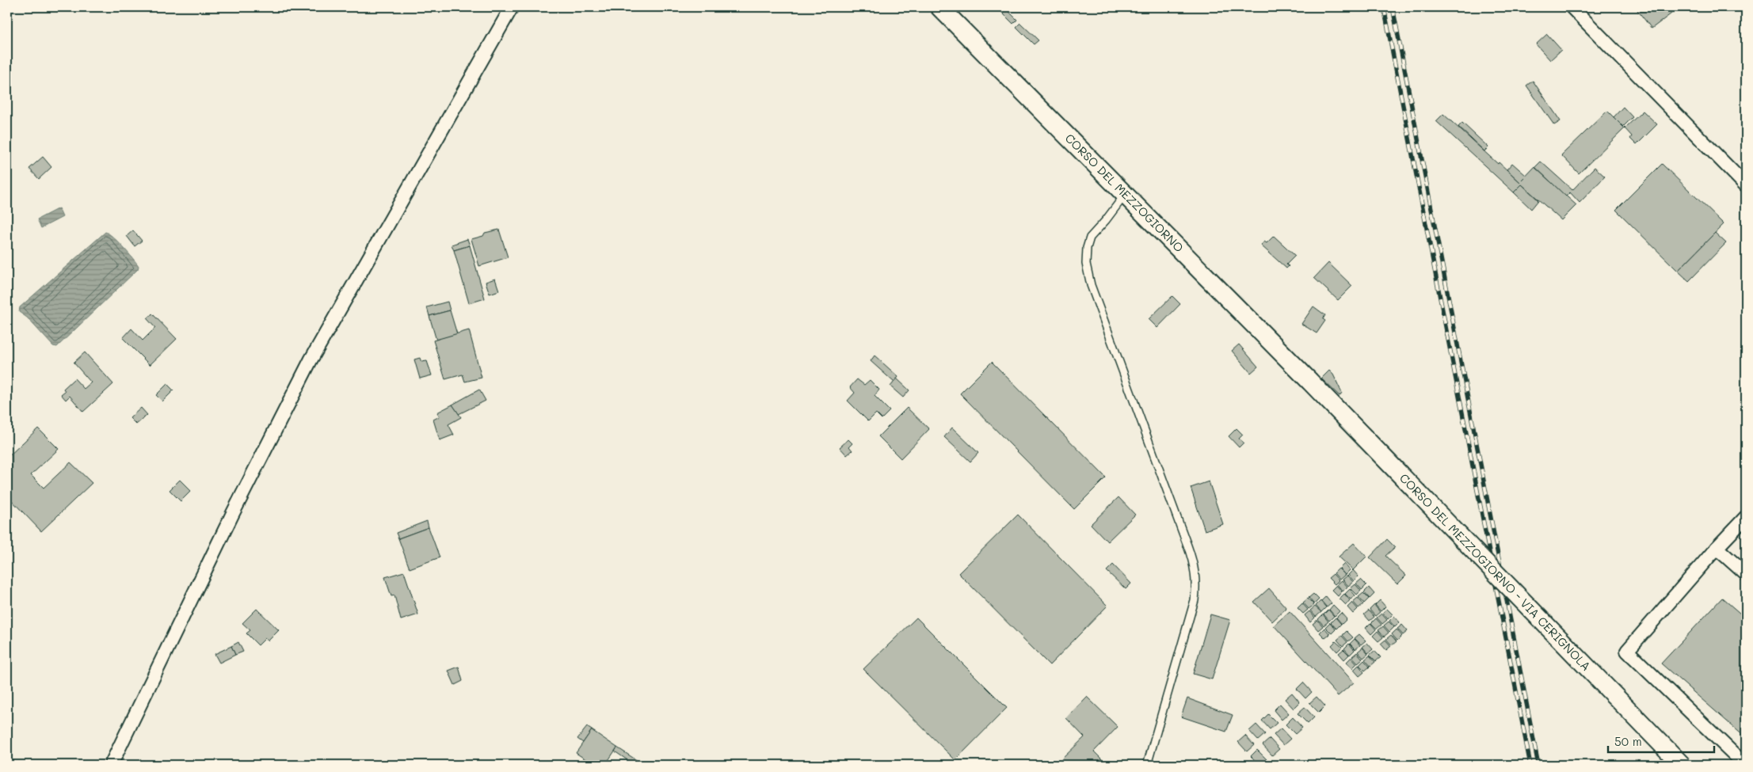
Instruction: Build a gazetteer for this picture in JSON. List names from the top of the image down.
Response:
{
  "streets": {
    "main road": ["CORSO DEL MEZZOGIORNO", "CORSO DEL MEZZOGIORNO - VIA CERIGNOLA"]
  },
  "crossings": [
    ["CORSO DEL MEZZOGIORNO", "CORSO DEL MEZZOGIORNO - VIA CERIGNOLA"]
  ],
  "scale_bar": "50 m"
}
